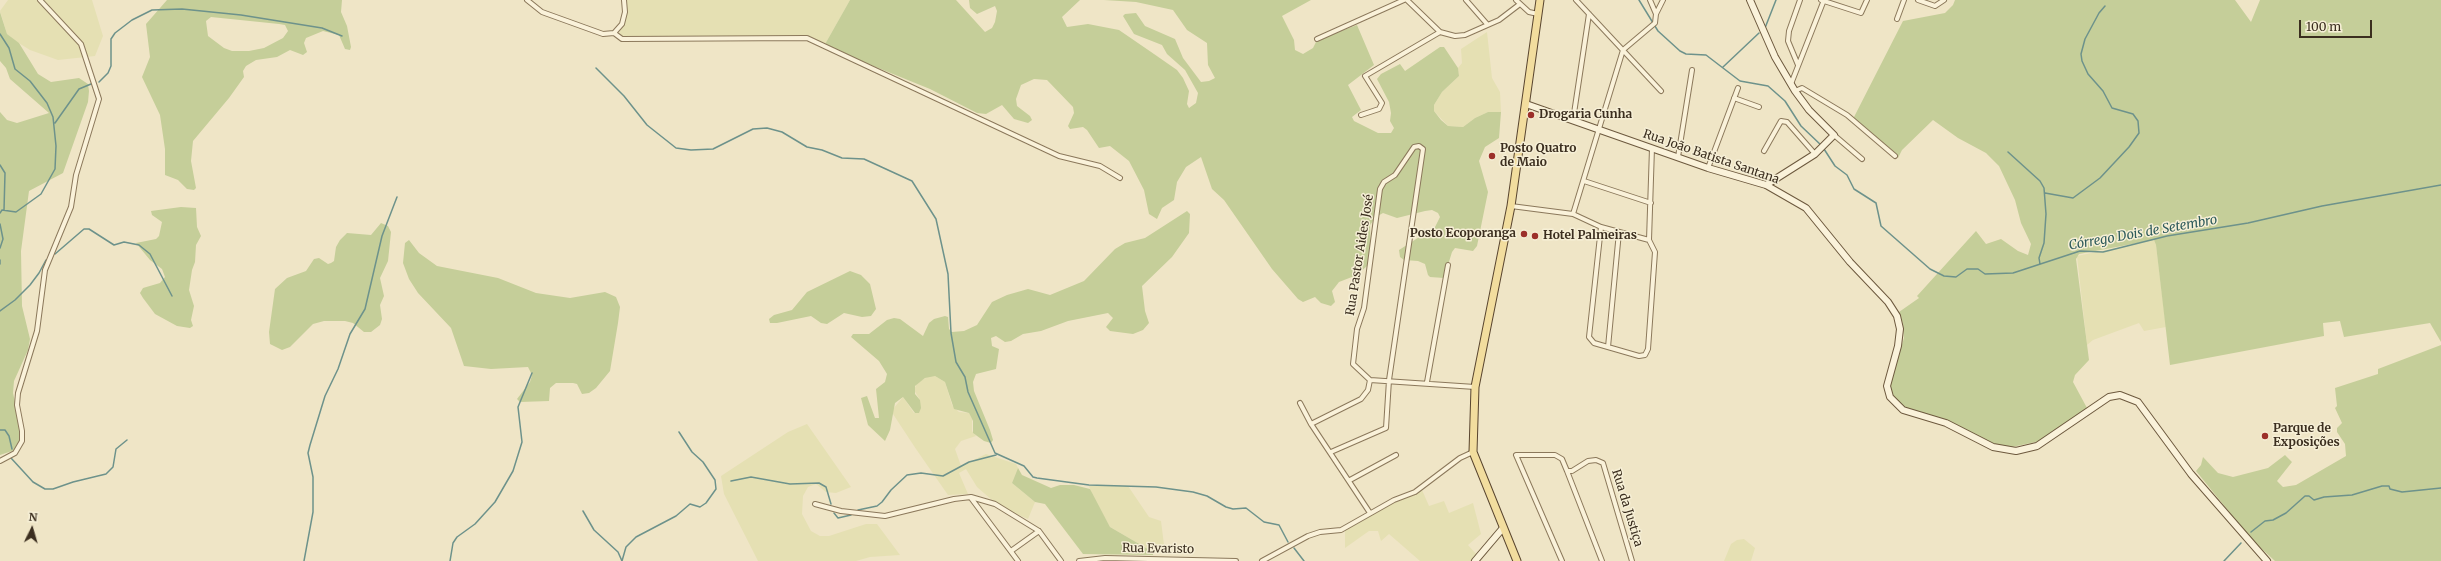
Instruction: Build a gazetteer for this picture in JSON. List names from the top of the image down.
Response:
{
  "streets": {
    "main road": ["Rua João Batista Santana"],
    "street": ["Rua Pastor Aides José", "Rua da Justiça", "Rua Evaristo"]
  },
  "water": ["Córrego Dois de Setembro"],
  "places": [
    "Drogaria Cunha",
    "Posto Quatro de Maio",
    "Posto Ecoporanga",
    "Hotel Palmeiras",
    "Parque de Exposições"
  ],
  "scale_bar": "100 m",
  "north": "top"
}
